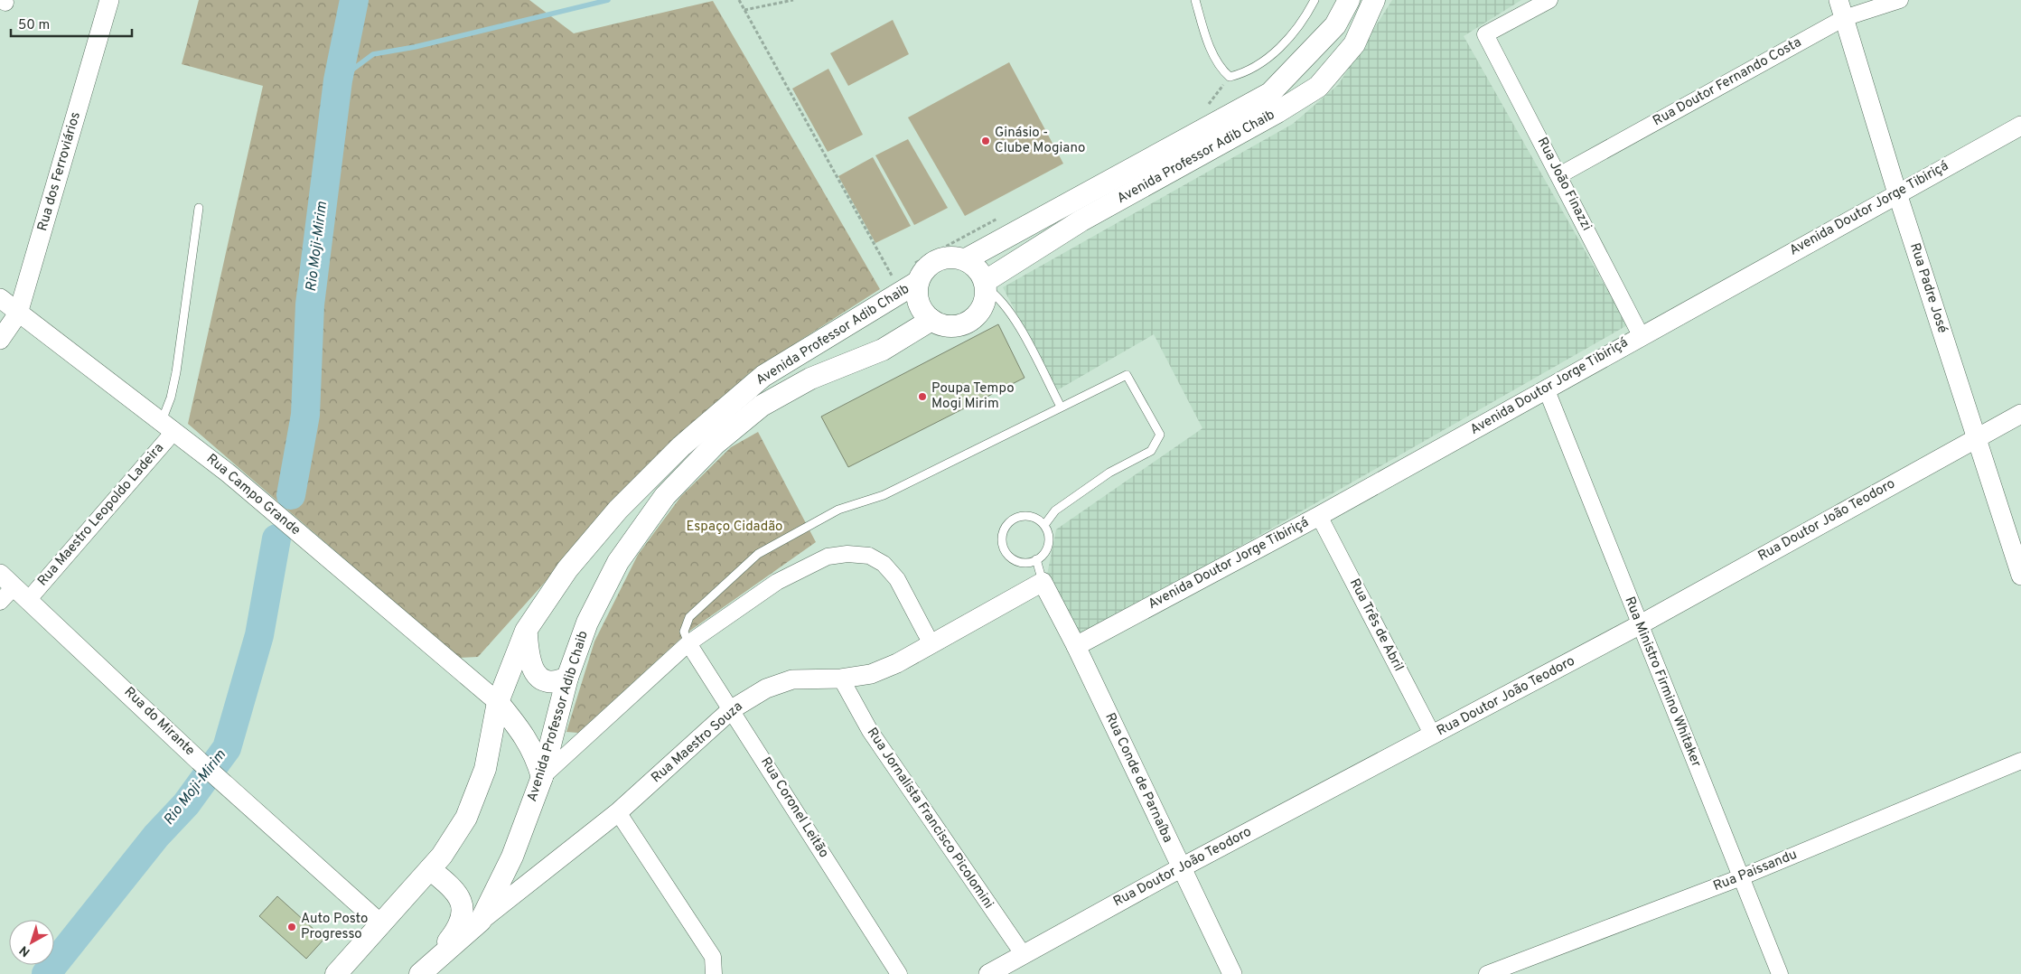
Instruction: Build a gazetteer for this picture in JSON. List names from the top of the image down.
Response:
{
  "streets": {
    "main road": ["Avenida Professor Adib Chaib"],
    "street": [
      "Rua Doutor Fernando Costa",
      "Rua dos Ferroviários",
      "Rua João Finazzi",
      "Avenida Doutor Jorge Tibiriçá",
      "Rua Padre José",
      "Rua Campo Grande",
      "Rua Maestro Leopoldo Ladeira",
      "Rua Doutor João Teodoro",
      "Rua Três de Abril",
      "Rua Ministro Firmino Whitaker",
      "Rua do Mirante",
      "Rua Maestro Souza",
      "Rua Conde de Parnaíba",
      "Rua Coronel Leitão",
      "Rua Jornalista Francisco Picolomini",
      "Rua Paissandu"
    ]
  },
  "crossings": [
    ["Rua Doutor Fernando Costa", "Rua João Finazzi"],
    ["Rua Doutor Fernando Costa", "Rua Padre José"],
    ["Avenida Professor Adib Chaib", "Rua Campo Grande"],
    ["Avenida Professor Adib Chaib", "Rua do Mirante"],
    ["Avenida Professor Adib Chaib", "Rua Maestro Souza"],
    ["Rua dos Ferroviários", "Rua Campo Grande"],
    ["Rua João Finazzi", "Avenida Doutor Jorge Tibiriçá"],
    ["Avenida Doutor Jorge Tibiriçá", "Rua Padre José"],
    ["Avenida Doutor Jorge Tibiriçá", "Rua Três de Abril"],
    ["Avenida Doutor Jorge Tibiriçá", "Rua Ministro Firmino Whitaker"],
    ["Avenida Doutor Jorge Tibiriçá", "Rua Conde de Parnaíba"],
    ["Rua Padre José", "Rua Doutor João Teodoro"],
    ["Rua Campo Grande", "Rua Maestro Leopoldo Ladeira"],
    ["Rua Maestro Leopoldo Ladeira", "Rua do Mirante"],
    ["Rua Doutor João Teodoro", "Rua Três de Abril"],
    ["Rua Doutor João Teodoro", "Rua Ministro Firmino Whitaker"],
    ["Rua Doutor João Teodoro", "Rua Conde de Parnaíba"],
    ["Rua Doutor João Teodoro", "Rua Jornalista Francisco Picolomini"],
    ["Rua Ministro Firmino Whitaker", "Rua Paissandu"],
    ["Rua Maestro Souza", "Rua Conde de Parnaíba"],
    ["Rua Maestro Souza", "Rua Coronel Leitão"],
    ["Rua Maestro Souza", "Rua Jornalista Francisco Picolomini"]
  ],
  "water": ["Rio Moji-Mirim"],
  "parks": ["Espaço Cidadão"],
  "places": ["Ginásio - Clube Mogiano", "Poupa Tempo Mogi Mirim", "Auto Posto Progresso"],
  "scale_bar": "50 m",
  "north": "bottom left"
}
